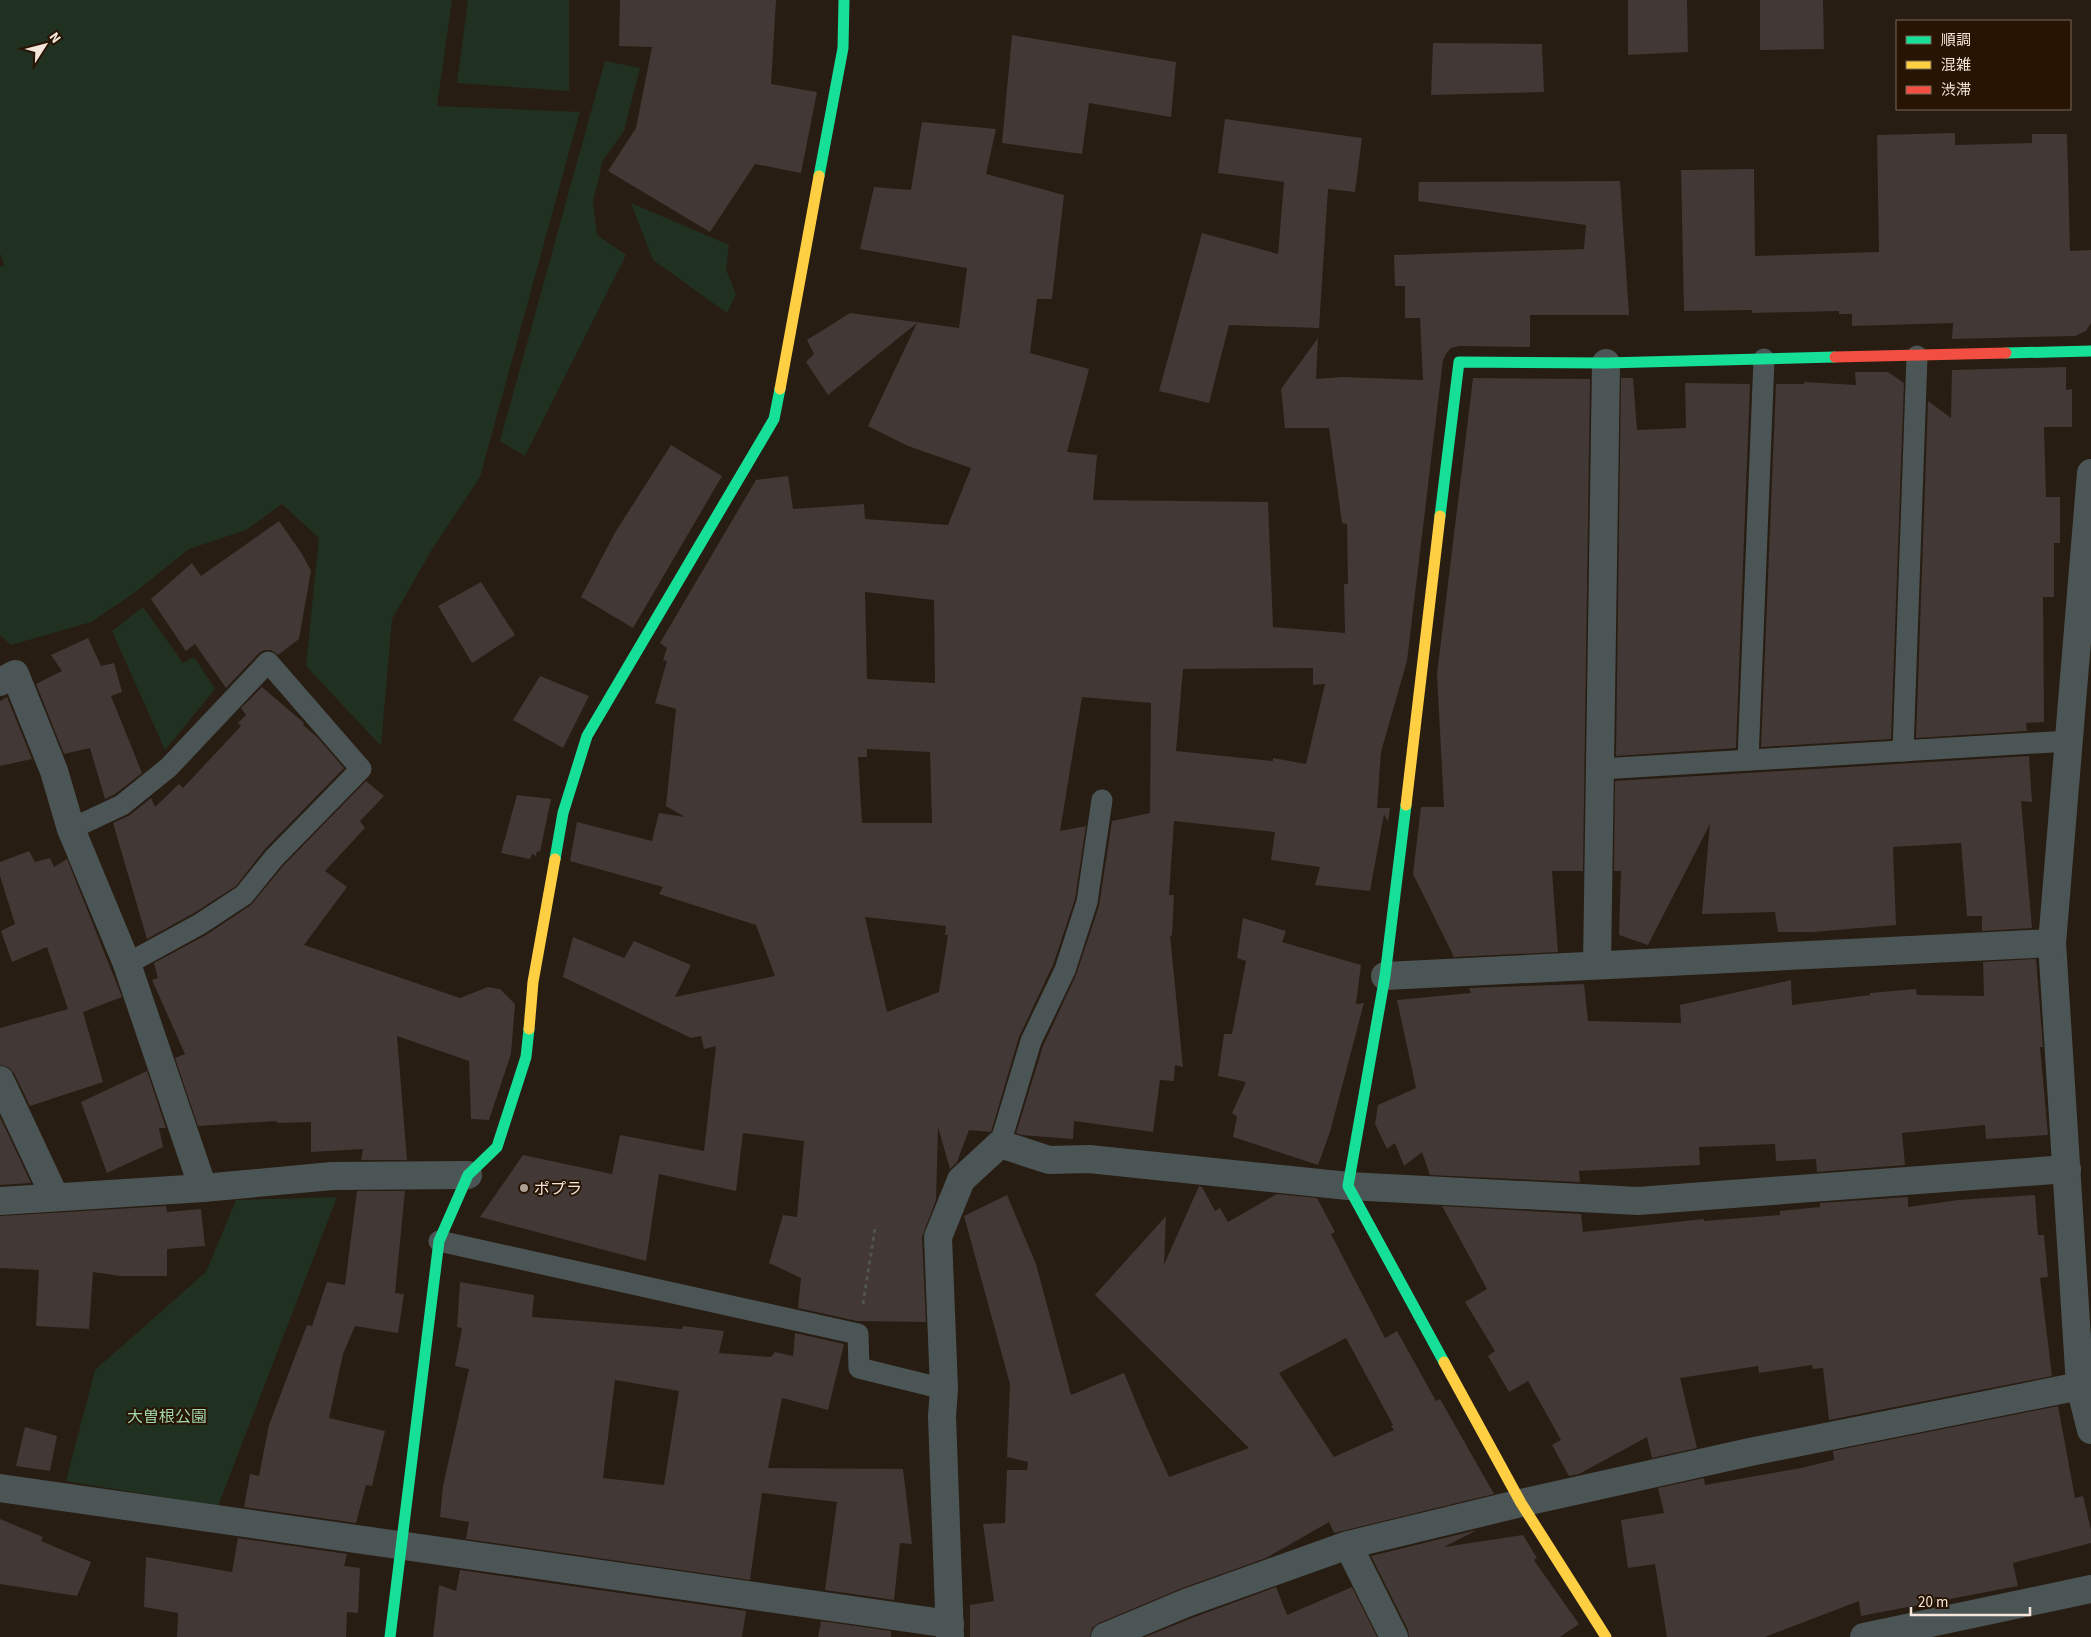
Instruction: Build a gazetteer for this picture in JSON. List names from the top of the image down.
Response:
{
  "parks": ["大曽根公園"],
  "places": ["ポプラ"],
  "legend": ["順調", "混雑", "渋滞"],
  "scale_bar": "20 m",
  "north": "top right"
}
